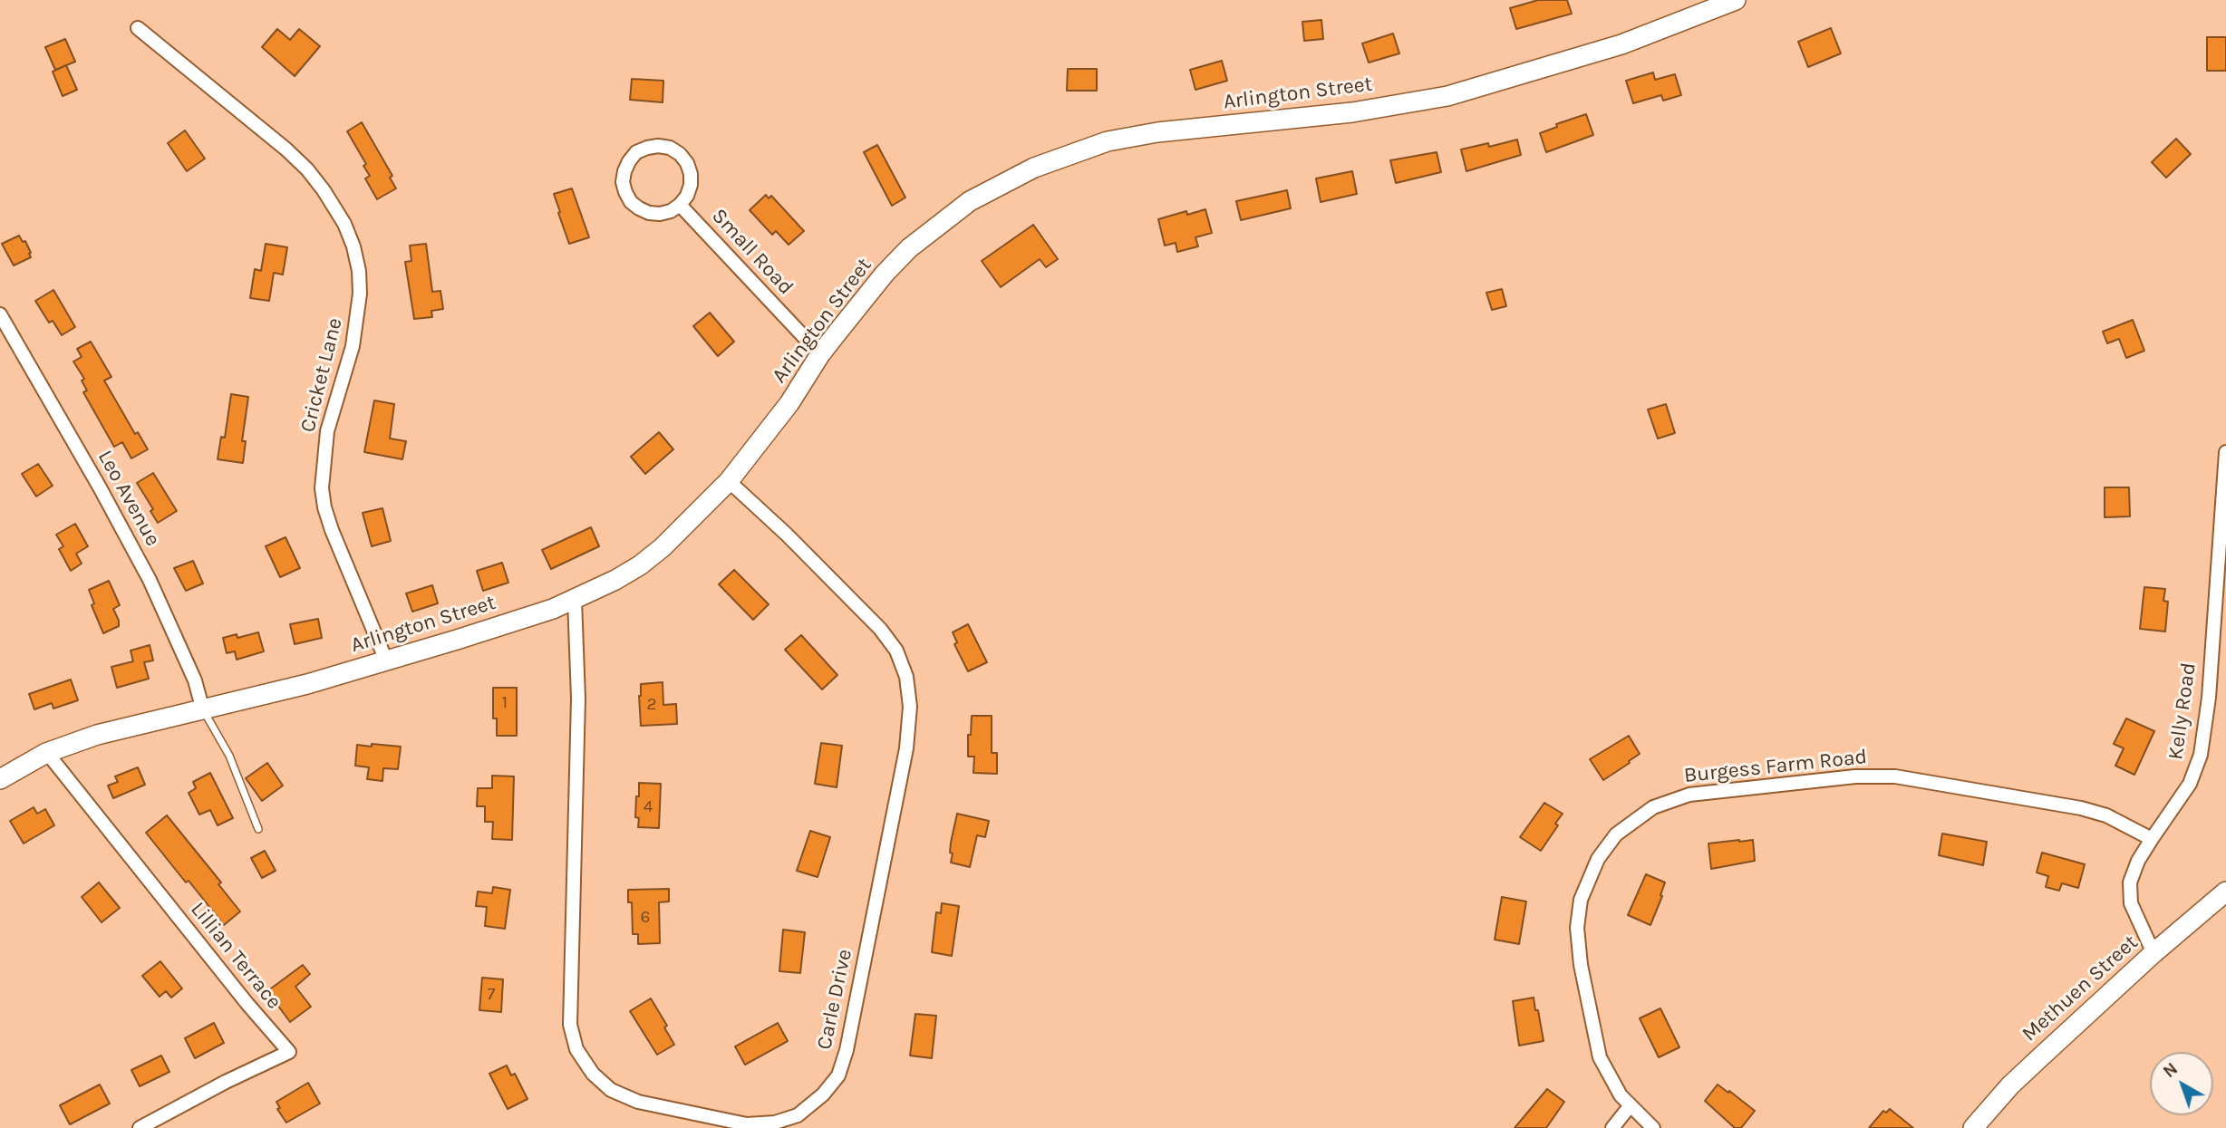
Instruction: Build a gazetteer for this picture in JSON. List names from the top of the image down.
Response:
{
  "streets": {
    "street": [
      "Arlington Street",
      "Small Road",
      "Cricket Lane",
      "Leo Avenue",
      "Kelly Road",
      "Burgess Farm Road",
      "Lillian Terrace",
      "Methuen Street",
      "Carle Drive"
    ]
  },
  "crossings": [
    ["Arlington Street", "Small Road"],
    ["Arlington Street", "Cricket Lane"],
    ["Arlington Street", "Leo Avenue"],
    ["Arlington Street", "Lillian Terrace"],
    ["Arlington Street", "Carle Drive"],
    ["Kelly Road", "Burgess Farm Road"],
    ["Kelly Road", "Methuen Street"]
  ],
  "house_numbers": [
    "1",
    "2",
    "4",
    "6",
    "7"
  ],
  "north": "top left"
}
